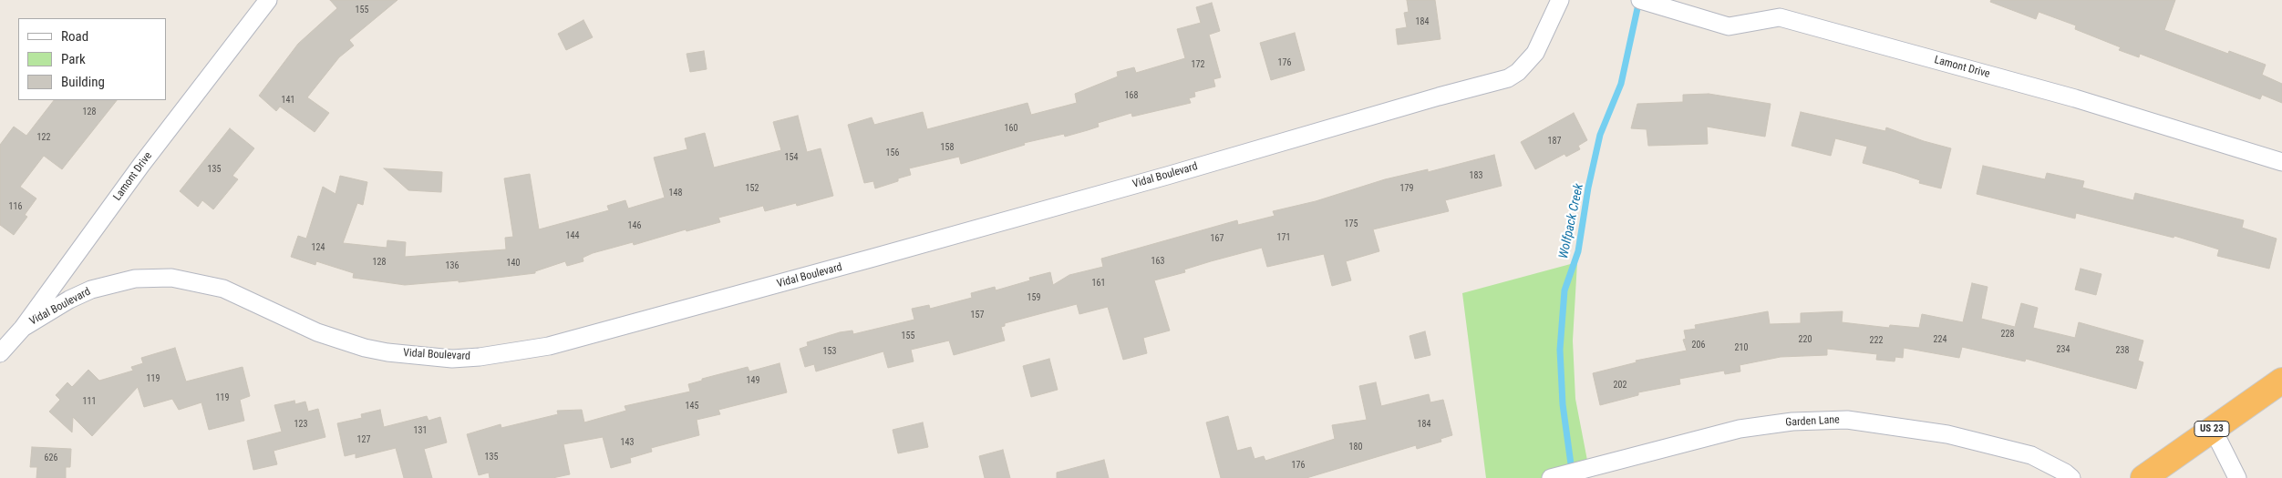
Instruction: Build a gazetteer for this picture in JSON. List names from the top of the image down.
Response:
{
  "streets": {
    "highway": ["US 23"],
    "street": ["Lamont Drive", "Vidal Boulevard", "Garden Lane"]
  },
  "crossings": [
    ["Lamont Drive", "Vidal Boulevard"]
  ],
  "water": ["Wolfpack Creek"],
  "house_numbers": [
    "155",
    "184",
    "176",
    "172",
    "168",
    "141",
    "128",
    "160",
    "122",
    "187",
    "158",
    "156",
    "154",
    "135",
    "183",
    "152",
    "179",
    "148",
    "116",
    "175",
    "146",
    "144",
    "171",
    "167",
    "124",
    "163",
    "128",
    "140",
    "136",
    "161",
    "159",
    "157",
    "228",
    "155",
    "220",
    "224",
    "222",
    "206",
    "210",
    "234",
    "238",
    "153",
    "119",
    "149",
    "202",
    "119",
    "111",
    "145",
    "123",
    "184",
    "131",
    "127",
    "143",
    "180",
    "135",
    "626",
    "176"
  ],
  "legend": ["Road", "Park", "Building"]
}
